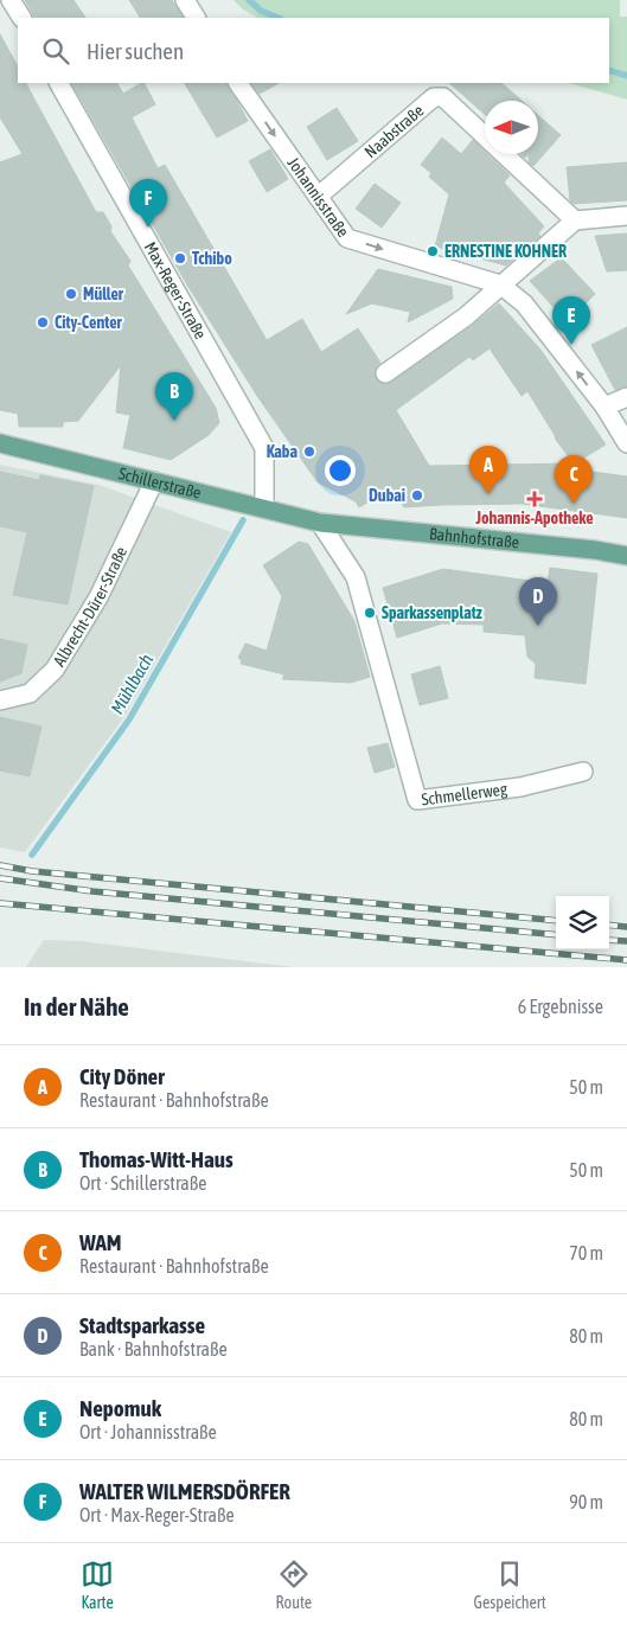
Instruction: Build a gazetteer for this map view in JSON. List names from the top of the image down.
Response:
{
  "streets": {
    "main road": ["Schillerstraße", "Bahnhofstraße"],
    "street": [
      "Naabstraße",
      "Johannisstraße",
      "Max-Reger-Straße",
      "Albrecht-Dürer-Straße",
      "Schmellerweg"
    ]
  },
  "crossings": [
    ["Naabstraße", "Johannisstraße"],
    ["Max-Reger-Straße", "Schillerstraße"],
    ["Schillerstraße", "Bahnhofstraße"],
    ["Schillerstraße", "Albrecht-Dürer-Straße"],
    ["Schillerstraße", "Schmellerweg"],
    ["Bahnhofstraße", "Schmellerweg"]
  ],
  "water": ["Mühlbach"],
  "places": {
    "other": [
      "ERNESTINE KOHNER",
      "Tchibo",
      "Müller",
      "City-Center",
      "Kaba",
      "Dubai",
      "Sparkassenplatz"
    ],
    "health": ["Johannis-Apotheke"]
  },
  "north": "left",
  "page": {
    "search": "Hier suchen",
    "pins": [
      "F",
      "E",
      "B",
      "A",
      "C",
      "D"
    ],
    "heading": ["In der Nähe", "6 Ergebnisse"],
    "list": [
      {
        "mark": "A",
        "name": "City Döner",
        "note": "Restaurant · Bahnhofstraße",
        "value": "50 m"
      },
      {
        "mark": "B",
        "name": "Thomas-Witt-Haus",
        "note": "Ort · Schillerstraße",
        "value": "50 m"
      },
      {
        "mark": "C",
        "name": "WAM",
        "note": "Restaurant · Bahnhofstraße",
        "value": "70 m"
      },
      {
        "mark": "D",
        "name": "Stadtsparkasse",
        "note": "Bank · Bahnhofstraße",
        "value": "80 m"
      },
      {
        "mark": "E",
        "name": "Nepomuk",
        "note": "Ort · Johannisstraße",
        "value": "80 m"
      },
      {
        "mark": "F",
        "name": "WALTER WILMERSDÖRFER",
        "note": "Ort · Max-Reger-Straße",
        "value": "90 m"
      }
    ],
    "nav": ["Karte", "Route", "Gespeichert"]
  }
}
